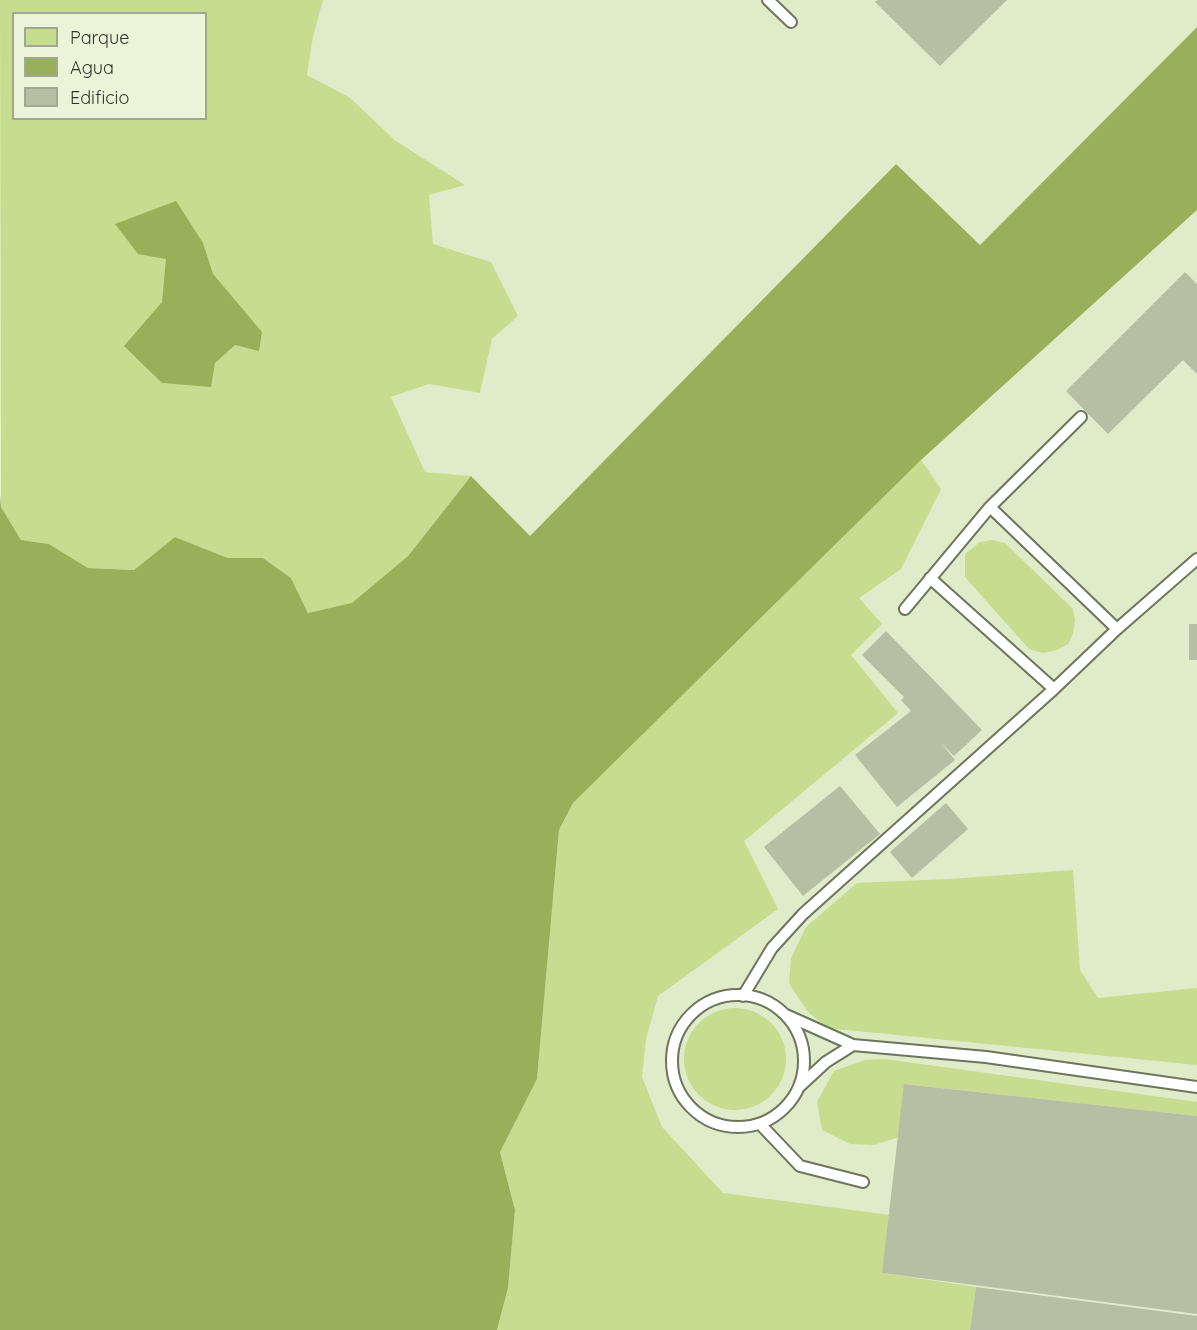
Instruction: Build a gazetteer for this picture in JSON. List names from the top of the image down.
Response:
{
  "legend": ["Parque", "Agua", "Edificio"]
}
